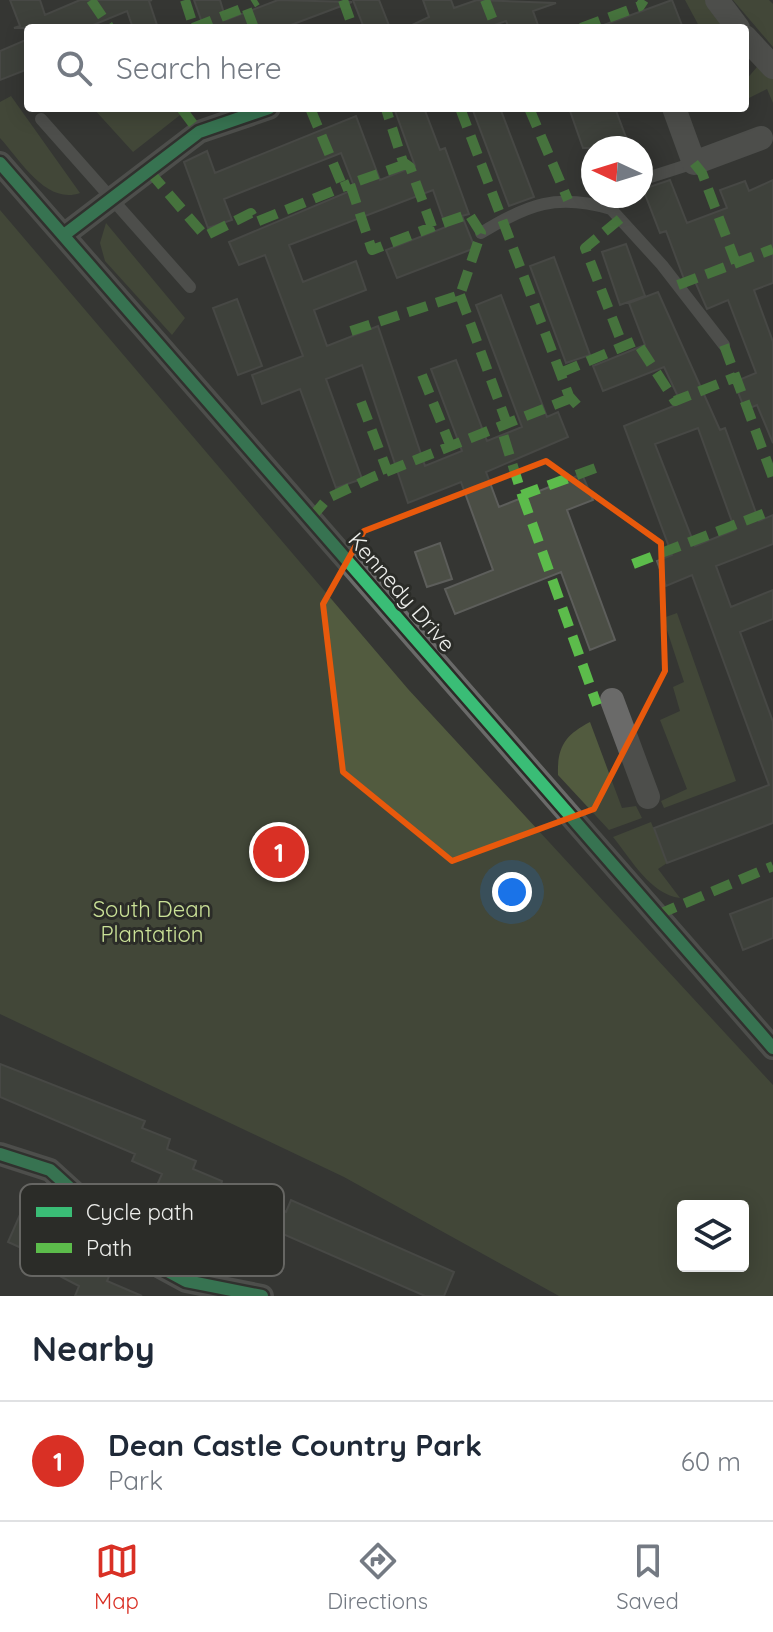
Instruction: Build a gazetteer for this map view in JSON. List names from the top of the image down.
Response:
{
  "streets": {
    "street": ["Kennedy Drive"]
  },
  "parks": ["South Dean Plantation"],
  "legend": ["Cycle path", "Path"],
  "north": "left",
  "page": {
    "search": "Search here",
    "pins": "1",
    "heading": "Nearby",
    "list": [
      {
        "mark": "1",
        "name": "Dean Castle Country Park",
        "note": "Park",
        "value": "60 m"
      }
    ],
    "nav": ["Map", "Directions", "Saved"]
  }
}
